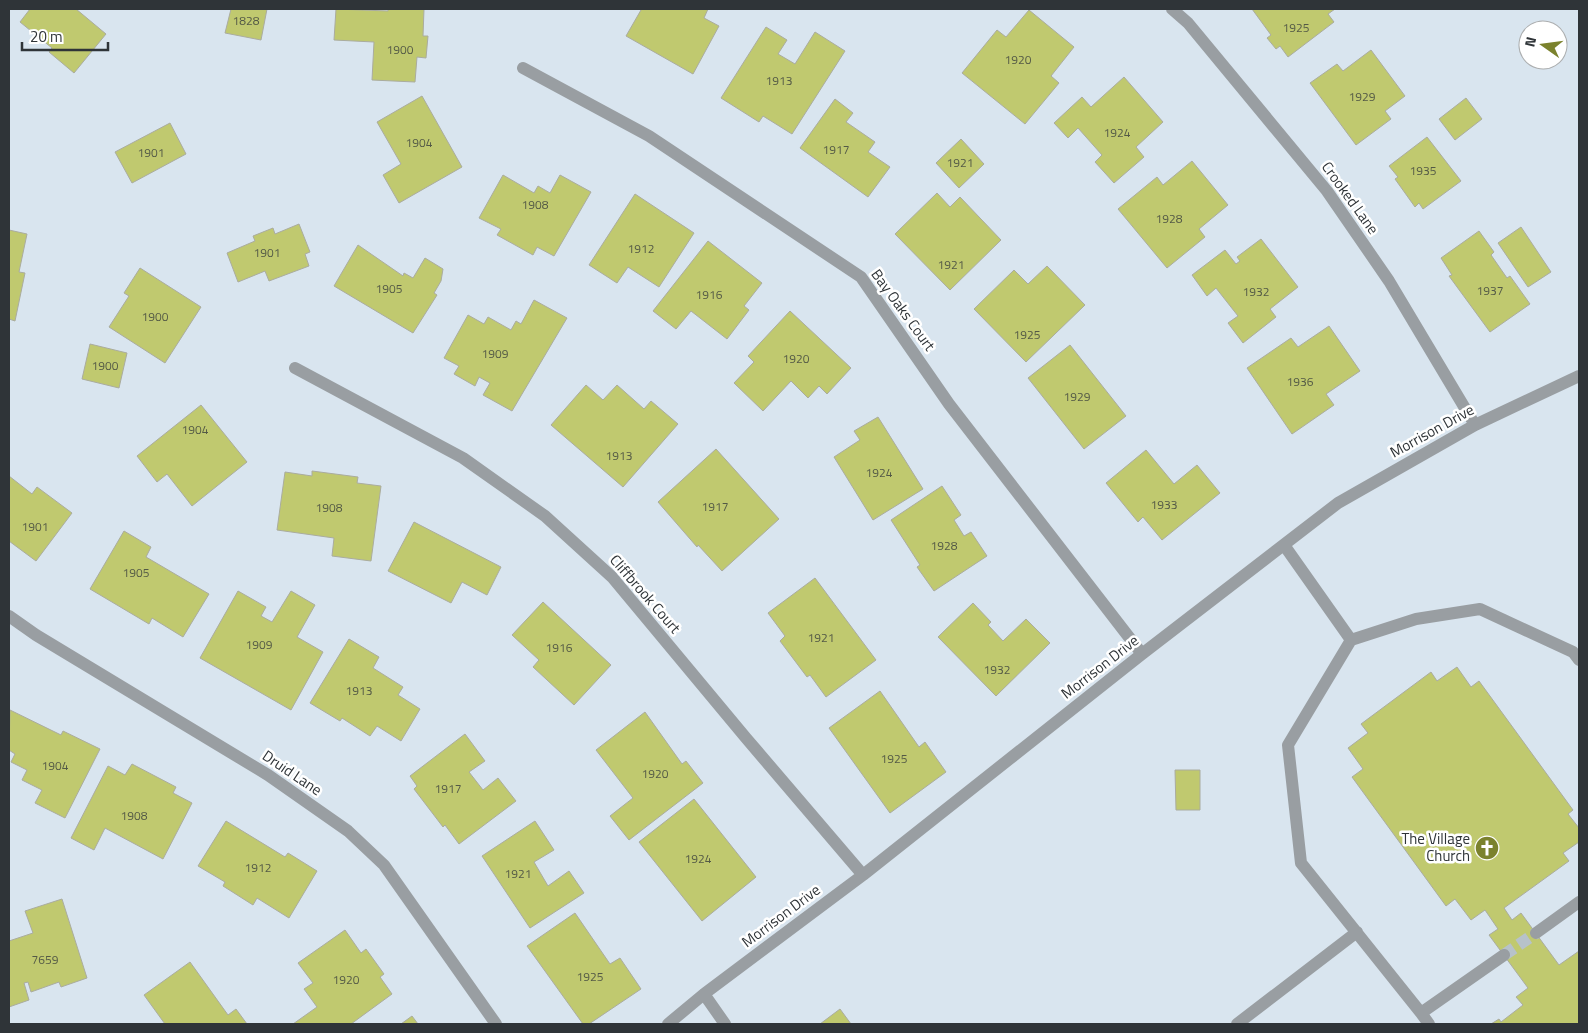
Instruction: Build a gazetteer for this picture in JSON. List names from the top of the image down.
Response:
{
  "streets": {
    "street": [
      "Crooked Lane",
      "Bay Oaks Court",
      "Morrison Drive",
      "Cliffbrook Court",
      "Druid Lane"
    ]
  },
  "crossings": [
    ["Crooked Lane", "Morrison Drive"],
    ["Bay Oaks Court", "Morrison Drive"],
    ["Morrison Drive", "Cliffbrook Court"]
  ],
  "places": {
    "church": ["The Village Church"]
  },
  "house_numbers": [
    "1828",
    "1925",
    "1900",
    "1920",
    "1913",
    "1929",
    "1924",
    "1904",
    "1917",
    "1901",
    "1921",
    "1935",
    "1908",
    "1928",
    "1912",
    "1901",
    "1921",
    "1905",
    "1937",
    "1932",
    "1916",
    "1900",
    "1925",
    "1909",
    "1920",
    "1900",
    "1936",
    "1929",
    "1904",
    "1913",
    "1924",
    "1933",
    "1917",
    "1908",
    "1901",
    "1928",
    "1905",
    "1921",
    "1909",
    "1916",
    "1932",
    "1913",
    "1925",
    "1904",
    "1920",
    "1917",
    "1908",
    "1924",
    "1912",
    "1921",
    "7659",
    "1925",
    "1920"
  ],
  "scale_bar": "20 m",
  "north": "left"
}
